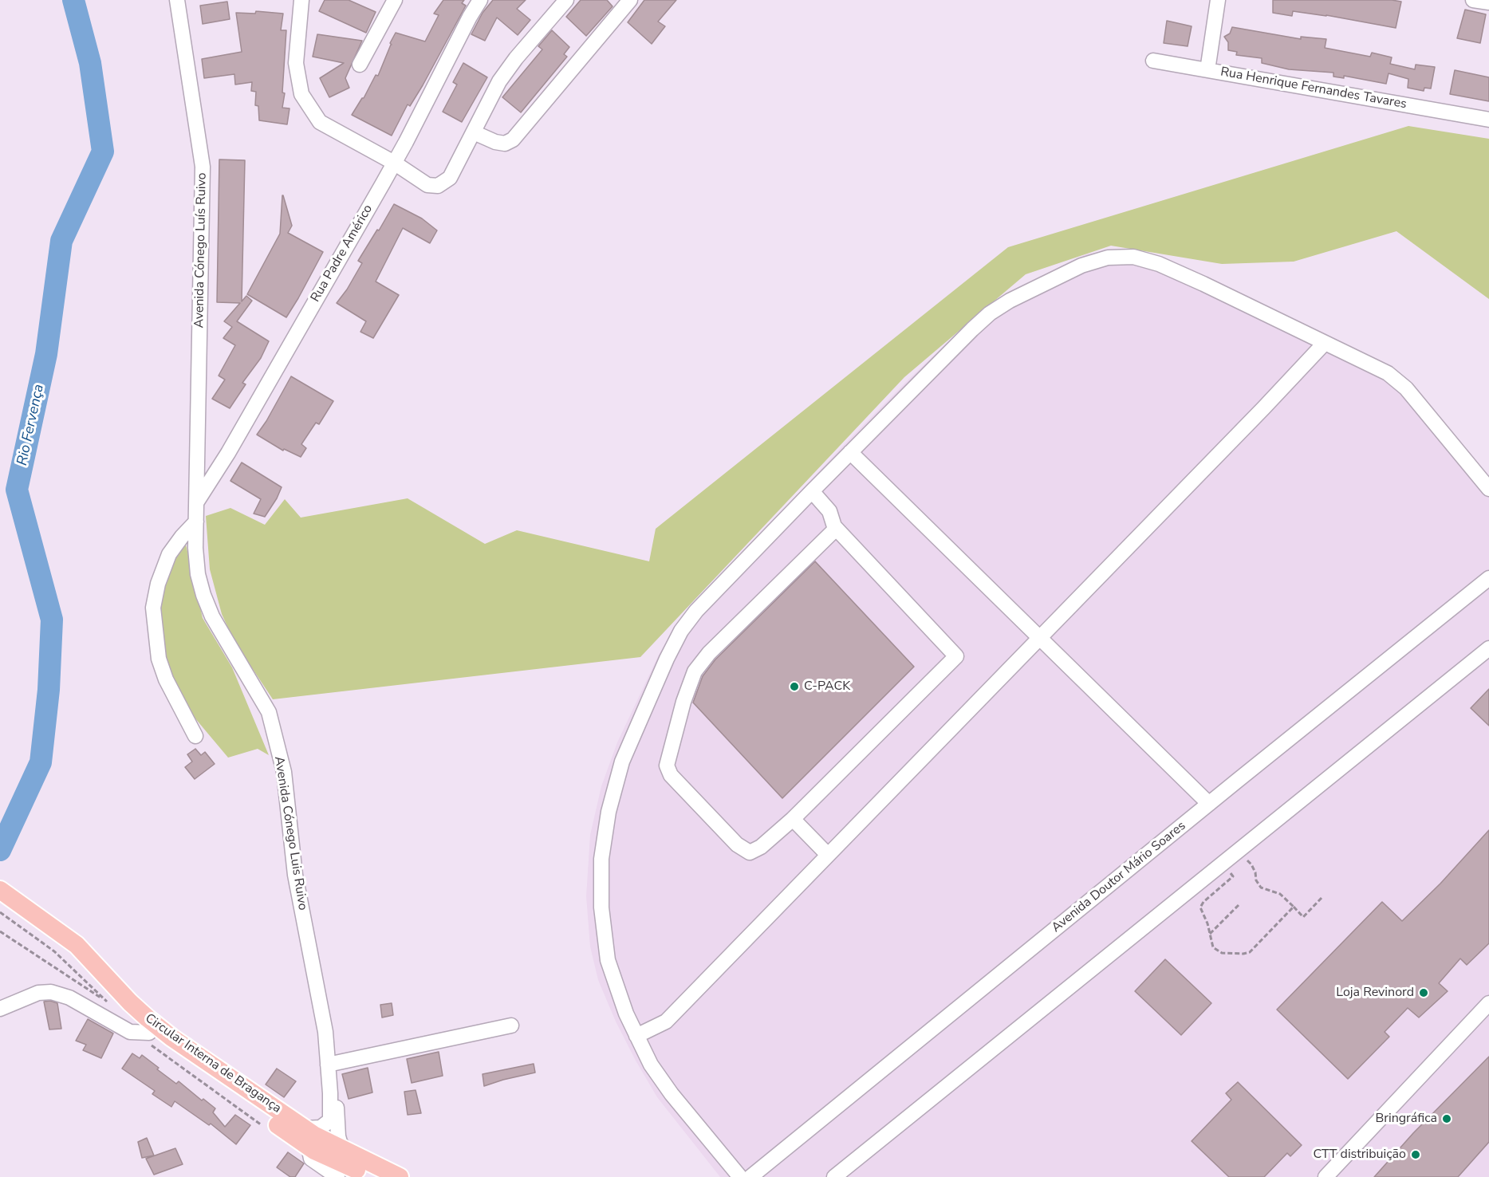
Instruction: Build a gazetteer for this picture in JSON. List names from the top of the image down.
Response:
{
  "streets": {
    "main road": ["Circular Interna de Bragança"],
    "street": [
      "Rua Henrique Fernandes Tavares",
      "Avenida Cónego Luís Ruivo",
      "Rua Padre Américo",
      "Avenida Cónego Luis Ruivo",
      "Avenida Doutor Mário Soares"
    ]
  },
  "crossings": [
    ["Avenida Cónego Luís Ruivo", "Rua Padre Américo"],
    ["Avenida Cónego Luís Ruivo", "Avenida Cónego Luis Ruivo"],
    ["Rua Padre Américo", "Avenida Cónego Luis Ruivo"]
  ],
  "water": ["Rio Fervença"],
  "places": [
    "C-PACK",
    "Loja Revinord",
    "Bringráfica",
    "CTT distribuição"
  ]
}
